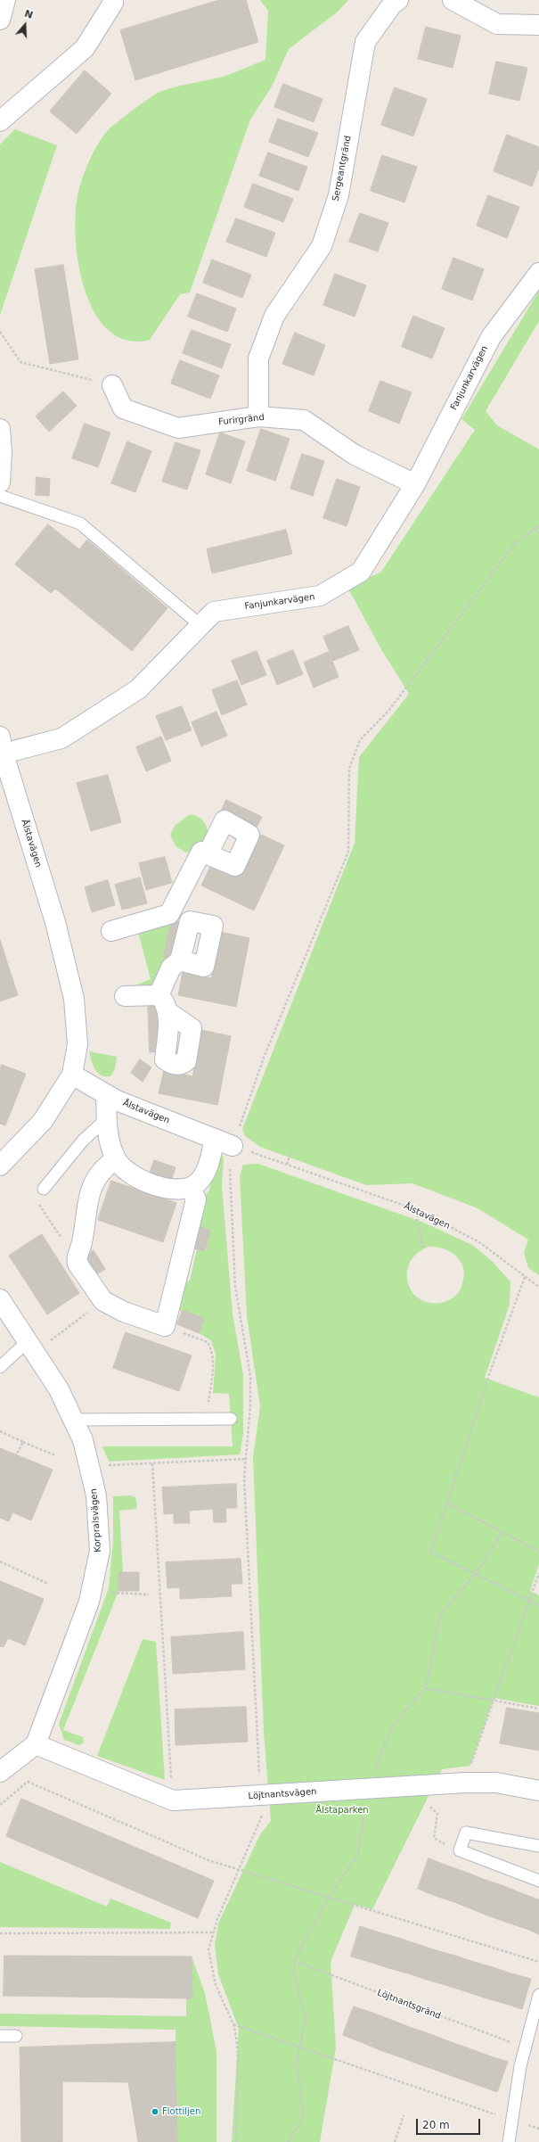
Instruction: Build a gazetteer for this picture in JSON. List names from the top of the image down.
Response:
{
  "streets": {
    "street": [
      "Sergeantgränd",
      "Fanjunkarvägen",
      "Furirgränd",
      "Ålstavägen",
      "Korpralsvägen",
      "Löjtnantsvägen"
    ],
    "path": ["Löjtnantsgränd"]
  },
  "crossings": [
    ["Sergeantgränd", "Furirgränd"],
    ["Fanjunkarvägen", "Furirgränd"],
    ["Fanjunkarvägen", "Ålstavägen"],
    ["Korpralsvägen", "Löjtnantsvägen"]
  ],
  "parks": ["Ålstaparken"],
  "places": ["Flottiljen"],
  "scale_bar": "20 m",
  "north": "top"
}
